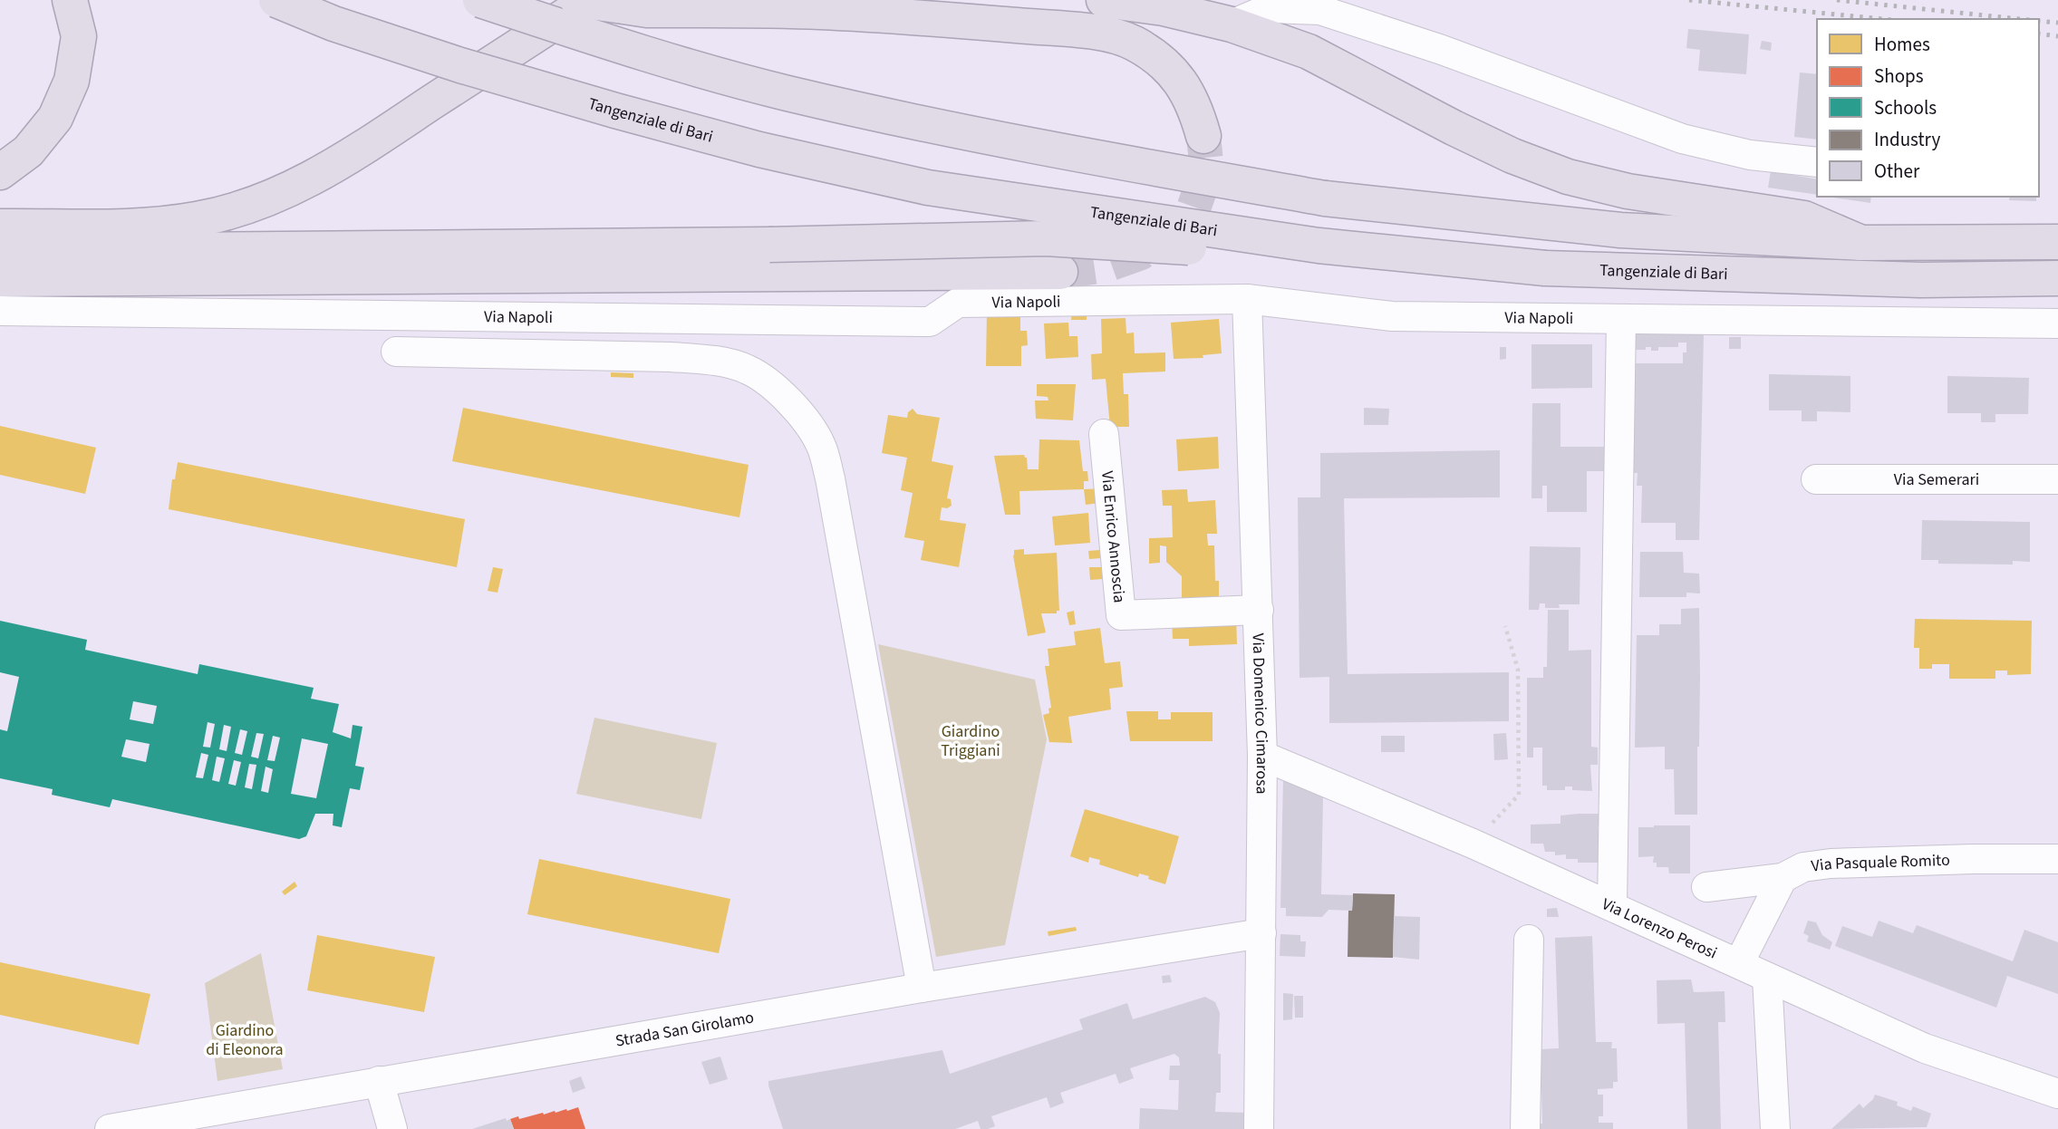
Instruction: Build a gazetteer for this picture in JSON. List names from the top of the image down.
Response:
{
  "streets": {
    "highway": ["Tangenziale di Bari"],
    "street": [
      "Via Napoli",
      "Via Semerari",
      "Via Enrico Annoscia",
      "Via Domenico Cimarosa",
      "Via Pasquale Romito",
      "Via Lorenzo Perosi",
      "Strada San Girolamo"
    ]
  },
  "crossings": [
    ["Via Napoli", "Via Domenico Cimarosa"],
    ["Via Enrico Annoscia", "Via Domenico Cimarosa"],
    ["Via Domenico Cimarosa", "Via Lorenzo Perosi"],
    ["Via Domenico Cimarosa", "Strada San Girolamo"]
  ],
  "parks": ["Giardino Triggiani", "Giardino di Eleonora"],
  "legend": [
    "Homes",
    "Shops",
    "Schools",
    "Industry",
    "Other"
  ]
}
